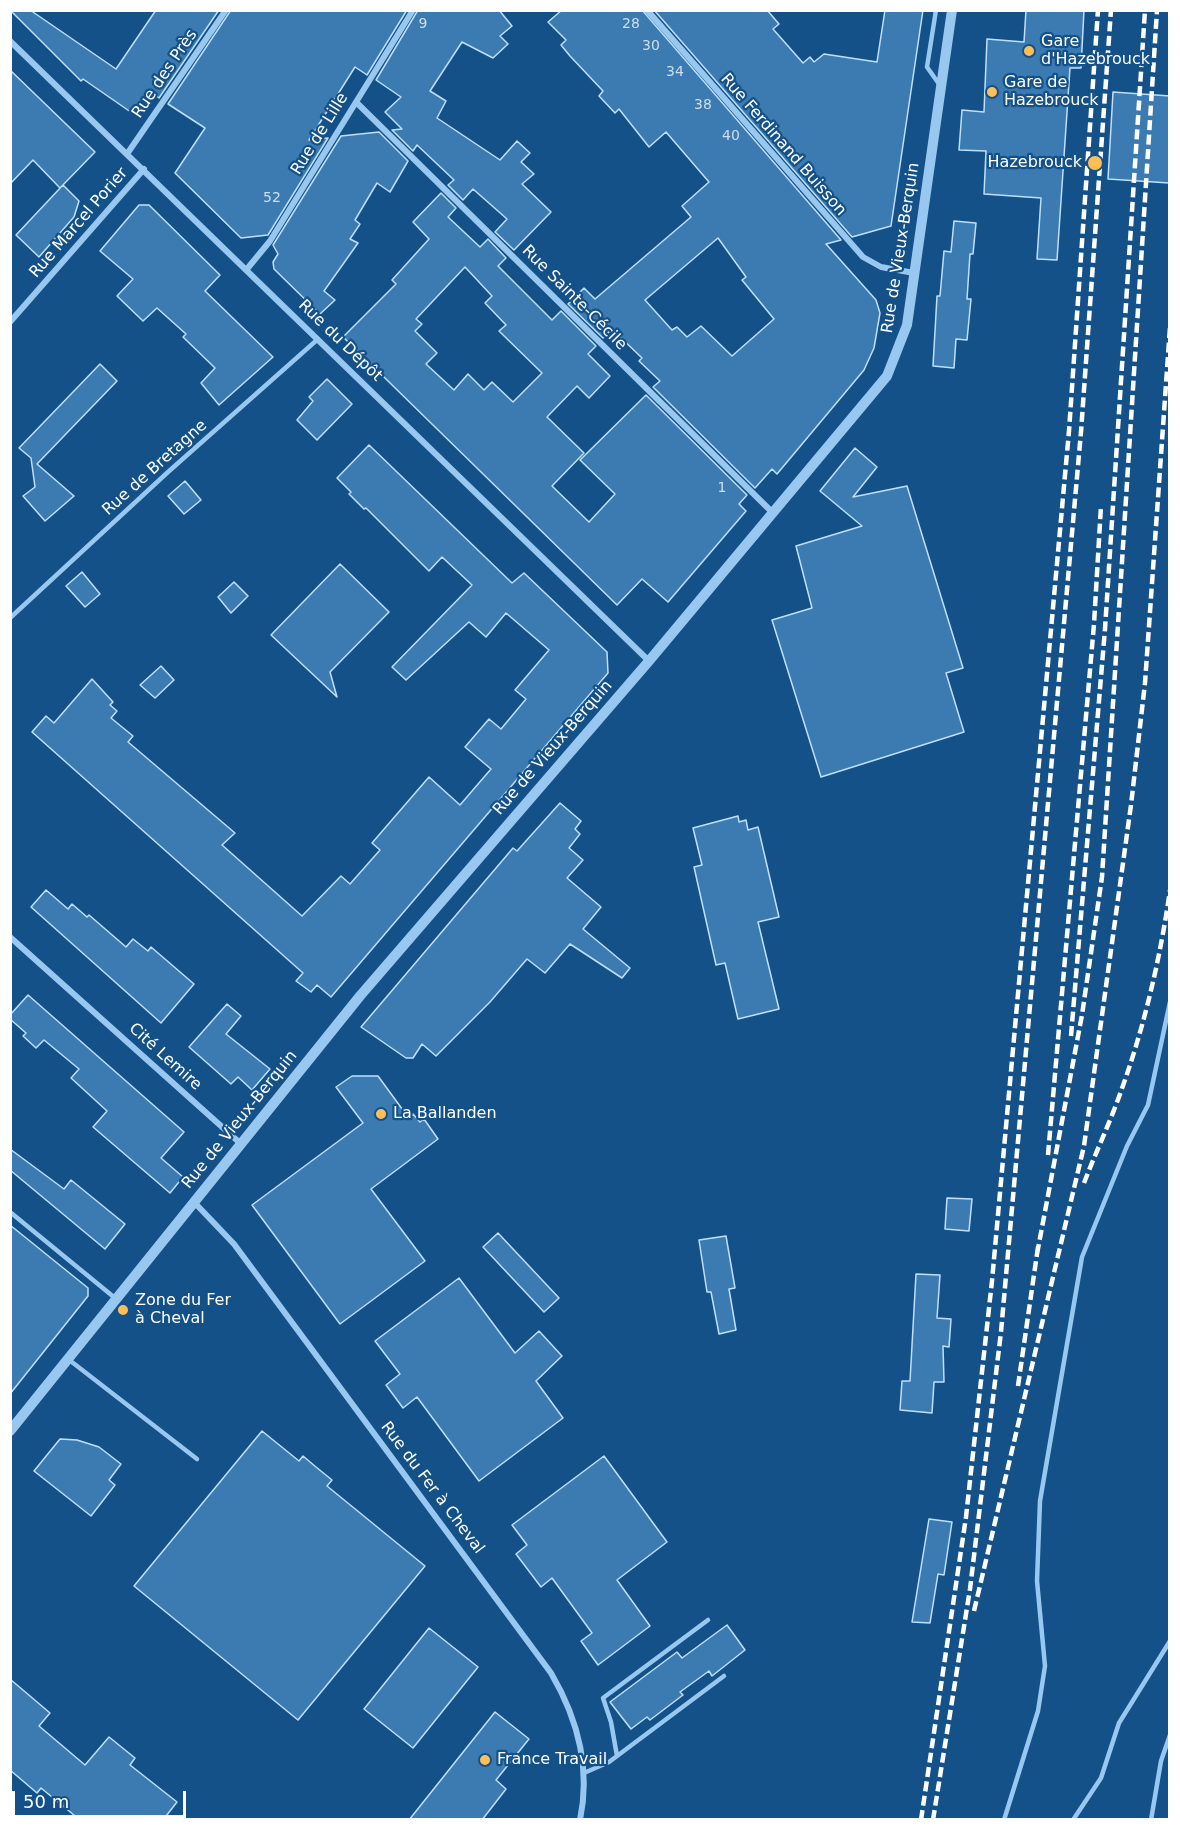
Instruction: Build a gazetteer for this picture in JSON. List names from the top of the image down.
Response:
{
  "streets": {
    "street": [
      "Rue des Près",
      "Rue de Lille",
      "Rue Ferdinand Buisson",
      "Rue Marcel Porier",
      "Rue de Vieux-Berquin",
      "Rue Sainte-Cécile",
      "Rue du Dépôt",
      "Cité Lemire",
      "Rue du Fer à Cheval"
    ],
    "lane": ["Rue de Bretagne"]
  },
  "crossings": [
    ["Rue des Près", "Rue du Dépôt"],
    ["Rue de Lille", "Rue Sainte-Cécile"],
    ["Rue de Lille", "Rue du Dépôt"],
    ["Rue Ferdinand Buisson", "Rue de Vieux-Berquin"],
    ["Rue Marcel Porier", "Rue du Dépôt"],
    ["Rue de Vieux-Berquin", "Rue Sainte-Cécile"],
    ["Rue de Vieux-Berquin", "Rue du Dépôt"],
    ["Rue de Vieux-Berquin", "Cité Lemire"],
    ["Rue de Vieux-Berquin", "Rue du Fer à Cheval"],
    ["Rue du Dépôt", "Rue de Bretagne"]
  ],
  "places": [
    "Gare d'Hazebrouck",
    "Gare de Hazebrouck",
    "Hazebrouck",
    "La Ballanden",
    "Zone du Fer à Cheval",
    "France Travail"
  ],
  "house_numbers": [
    "9",
    "28",
    "30",
    "34",
    "38",
    "40",
    "52",
    "1"
  ],
  "scale_bar": "50 m"
}
